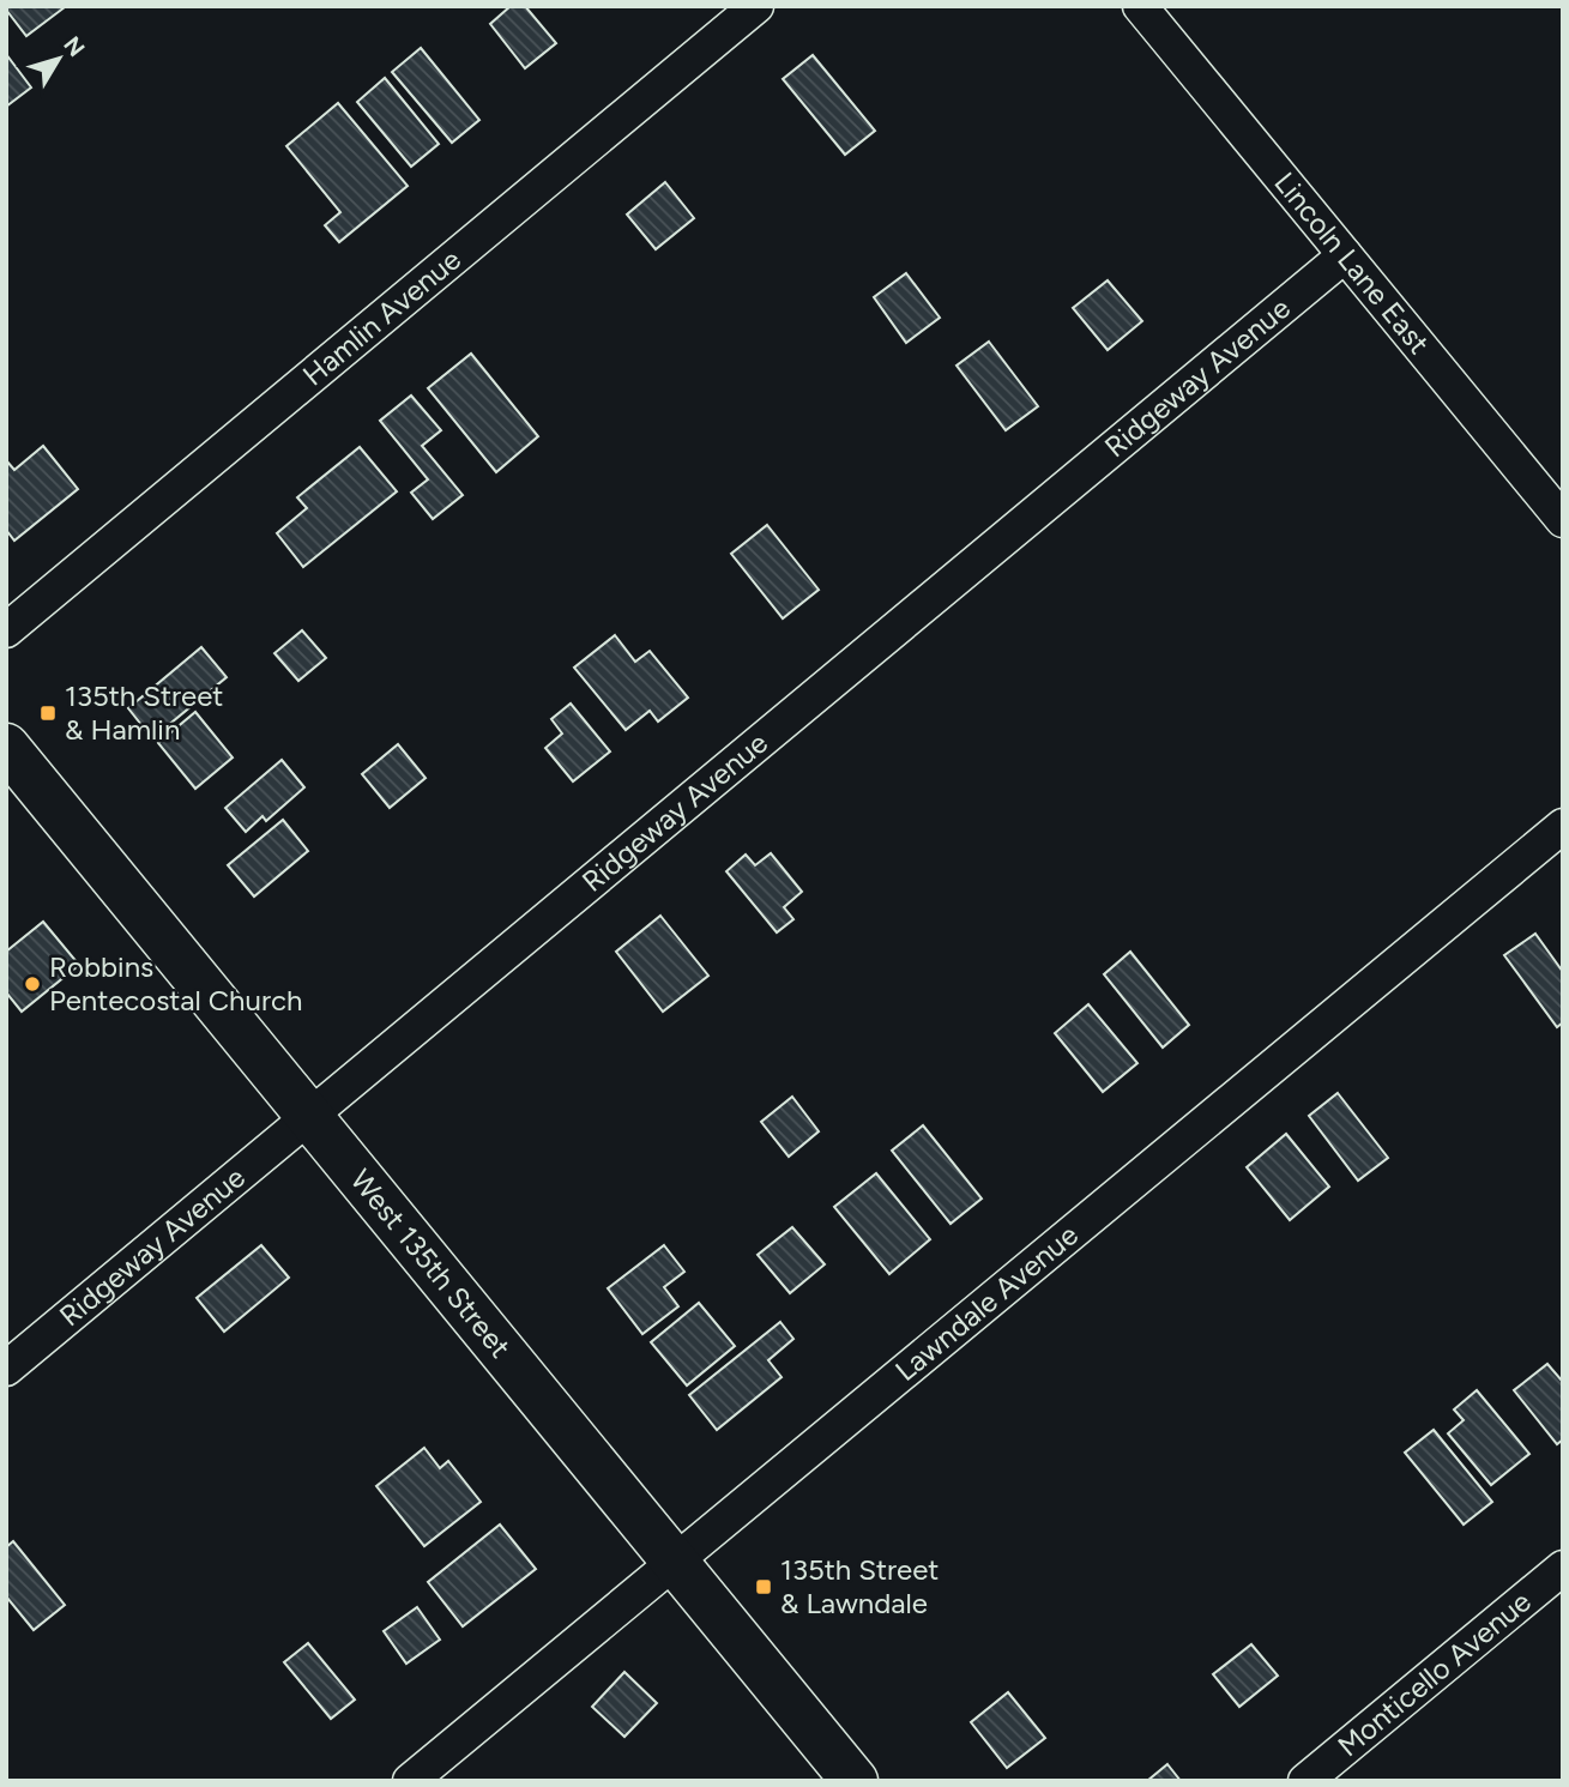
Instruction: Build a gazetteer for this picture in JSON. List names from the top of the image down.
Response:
{
  "streets": {
    "street": [
      "Lincoln Lane East",
      "Hamlin Avenue",
      "Ridgeway Avenue",
      "West 135th Street",
      "Lawndale Avenue",
      "Monticello Avenue"
    ]
  },
  "crossings": [
    ["Lincoln Lane East", "Ridgeway Avenue"],
    ["Ridgeway Avenue", "West 135th Street"],
    ["West 135th Street", "Lawndale Avenue"]
  ],
  "places": {
    "transit": ["135th Street & Hamlin", "135th Street & Lawndale"],
    "other": ["Robbins Pentecostal Church"]
  },
  "north": "top right"
}
